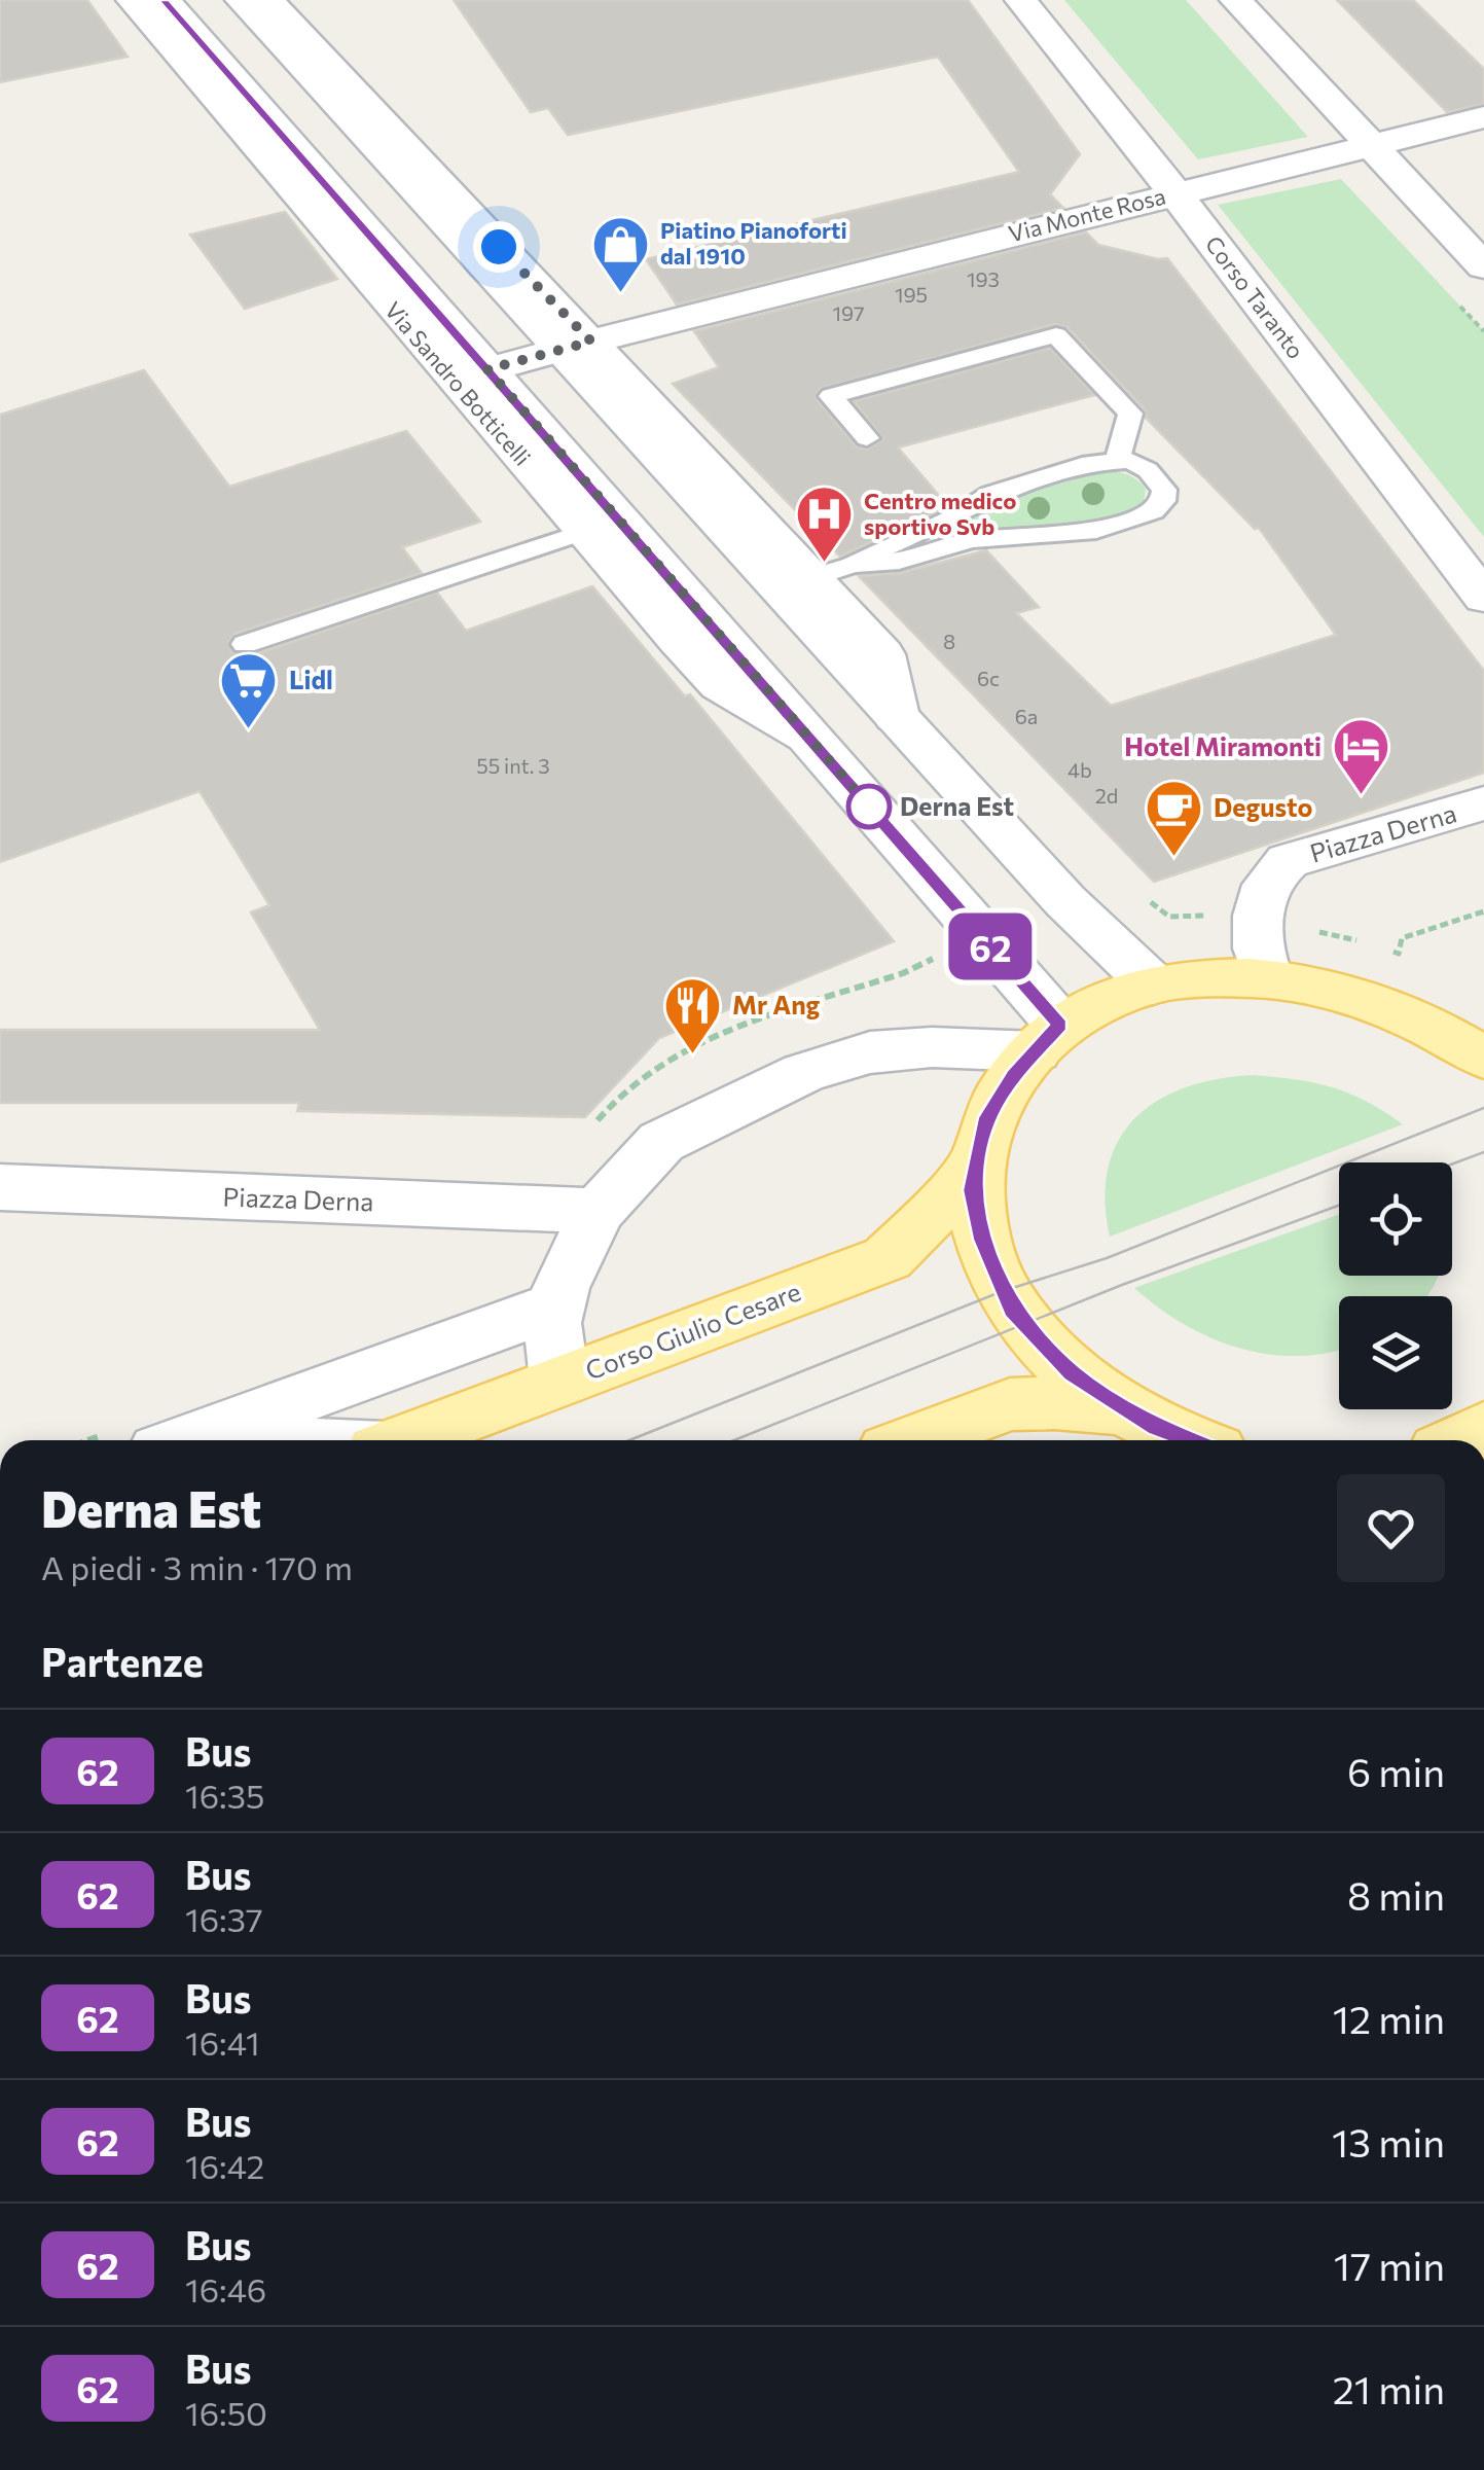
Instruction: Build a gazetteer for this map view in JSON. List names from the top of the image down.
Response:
{
  "streets": {
    "main road": ["Corso Giulio Cesare"],
    "street": [
      "Via Monte Rosa",
      "Corso Taranto",
      "Via Sandro Botticelli",
      "Piazza Derna"
    ]
  },
  "crossings": [
    ["Via Monte Rosa", "Corso Taranto"],
    ["Via Monte Rosa", "Via Sandro Botticelli"]
  ],
  "places": {
    "shop": ["Piatino Pianoforti dal 1910"],
    "hospital": ["Centro medico sportivo Svb"],
    "supermarket": ["Lidl"],
    "hotel": ["Hotel Miramonti"],
    "other": ["Derna Est"],
    "cafe": ["Degusto"],
    "restaurant": ["Mr Ang"]
  },
  "lines": ["bus line 62"],
  "house_numbers": [
    "193",
    "195",
    "197",
    "8",
    "6c",
    "6a",
    "55 int. 3",
    "4b",
    "2d"
  ],
  "page": {
    "on_map": "62",
    "heading": [
      ["Derna Est", "A piedi · 3 min · 170 m"],
      "Partenze"
    ],
    "list": [
      {
        "mark": "62",
        "name": "Bus",
        "note": "16:35",
        "value": "6 min"
      },
      {
        "mark": "62",
        "name": "Bus",
        "note": "16:37",
        "value": "8 min"
      },
      {
        "mark": "62",
        "name": "Bus",
        "note": "16:41",
        "value": "12 min"
      },
      {
        "mark": "62",
        "name": "Bus",
        "note": "16:42",
        "value": "13 min"
      },
      {
        "mark": "62",
        "name": "Bus",
        "note": "16:46",
        "value": "17 min"
      },
      {
        "mark": "62",
        "name": "Bus",
        "note": "16:50",
        "value": "21 min"
      }
    ]
  }
}
